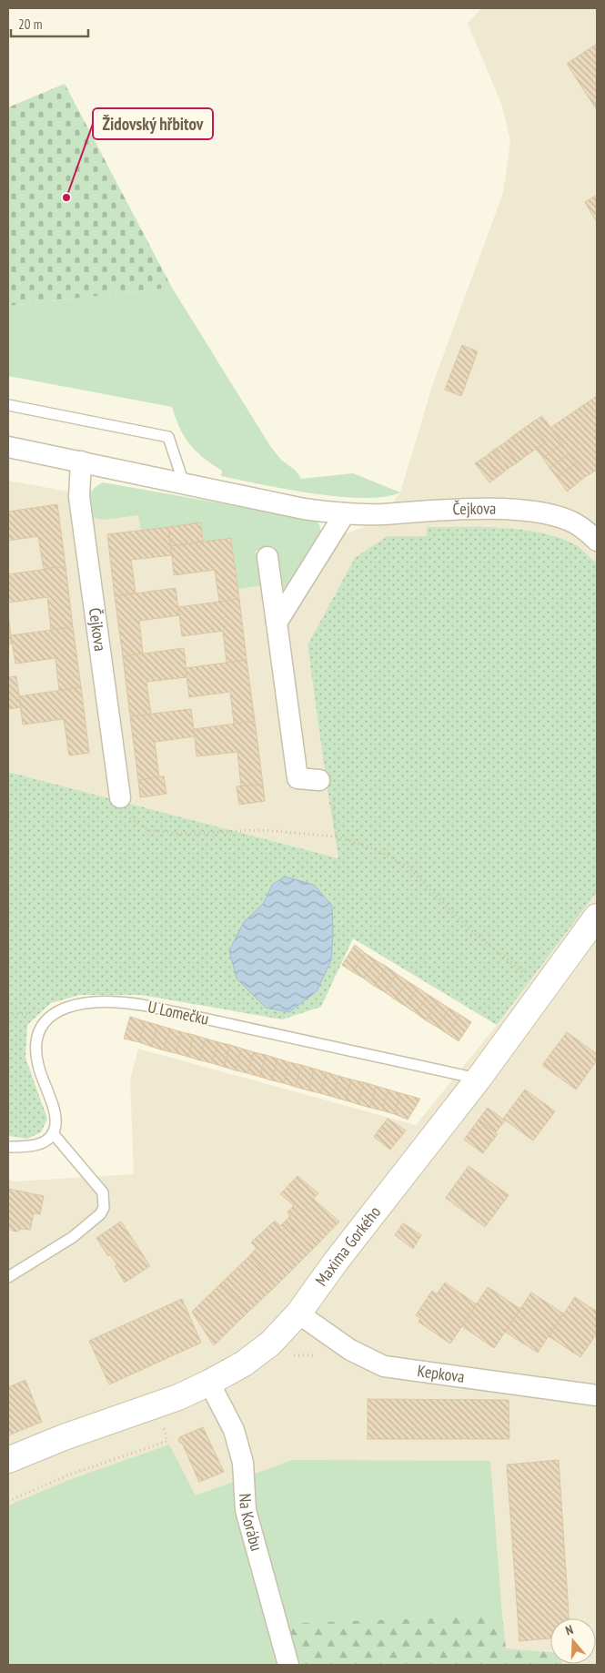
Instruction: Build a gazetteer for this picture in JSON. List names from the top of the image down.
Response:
{
  "streets": {
    "street": [
      "Čejkova",
      "Maxima Gorkého",
      "Kepkova",
      "Na Korábu"
    ],
    "lane": ["U Lomečku"]
  },
  "crossings": [
    ["U Lomečku", "Maxima Gorkého"],
    ["Maxima Gorkého", "Kepkova"],
    ["Maxima Gorkého", "Na Korábu"]
  ],
  "places": ["Židovský hřbitov"],
  "scale_bar": "20 m",
  "north": "top"
}
